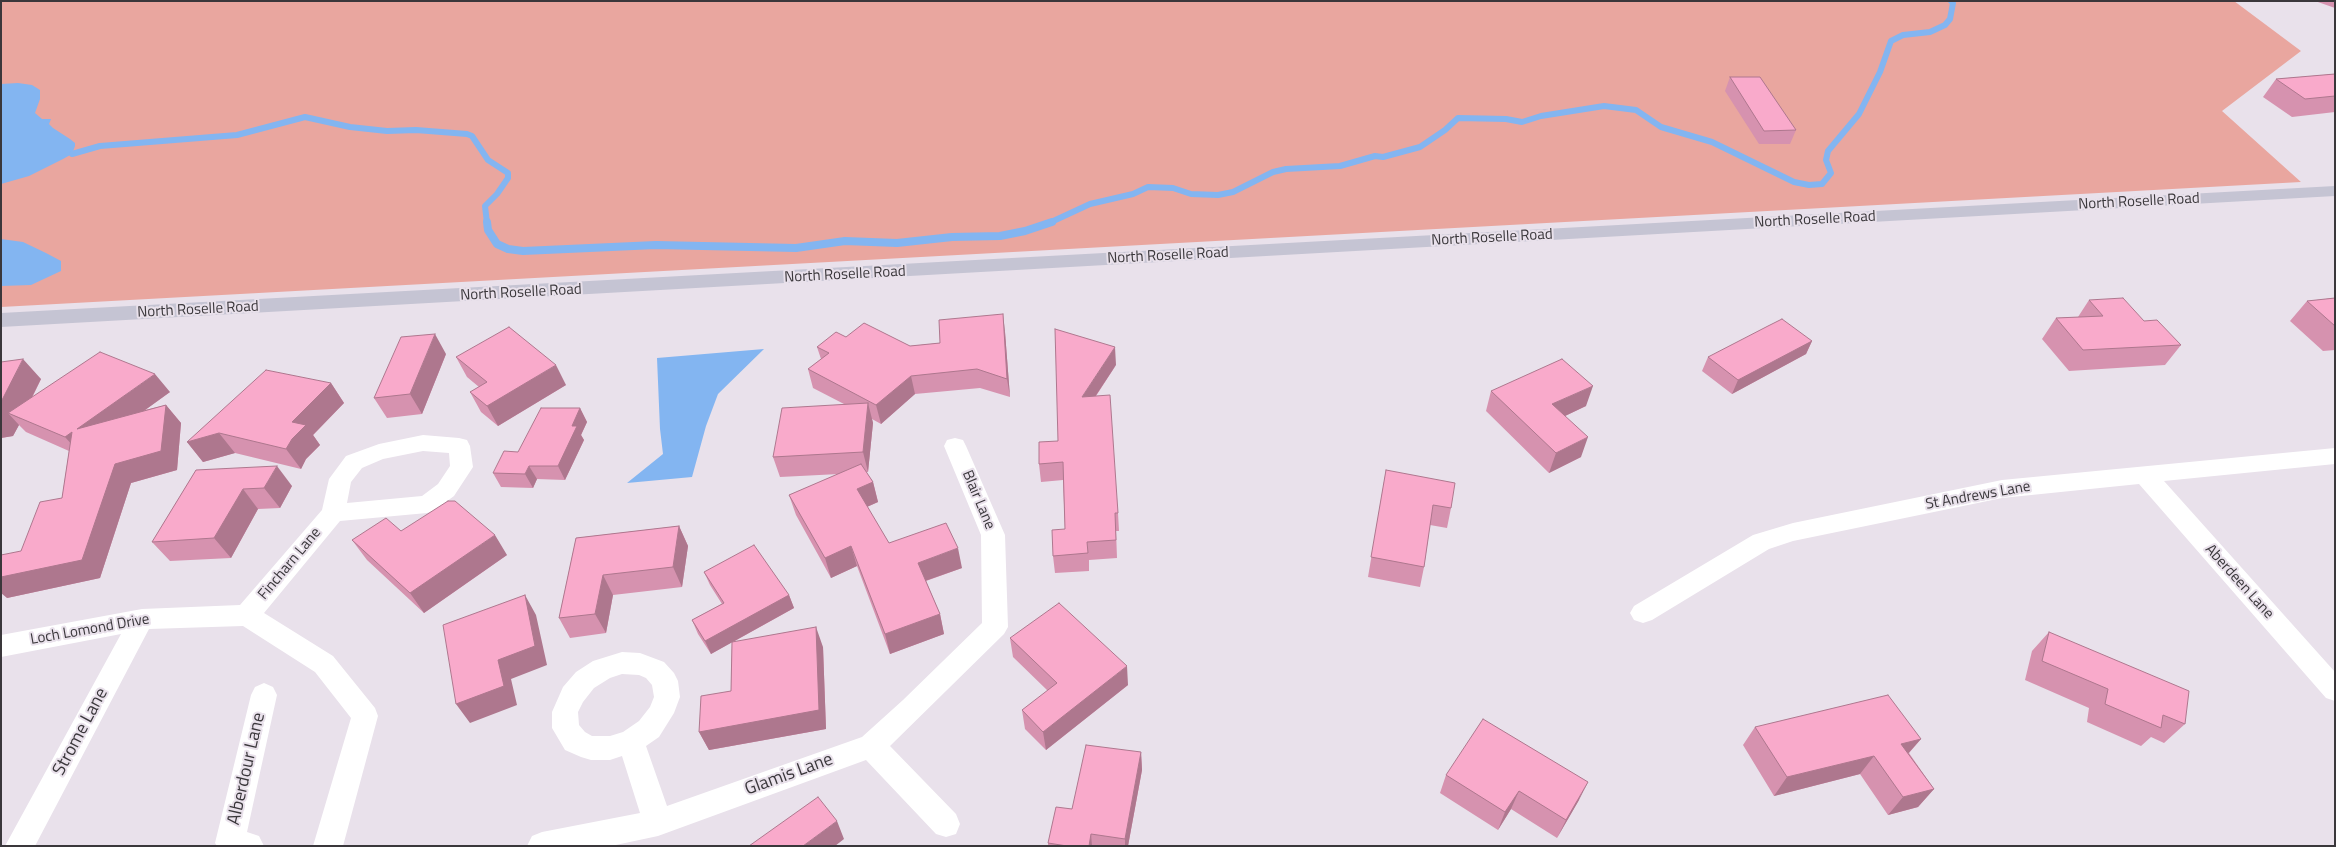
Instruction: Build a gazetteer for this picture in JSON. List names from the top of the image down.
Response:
{
  "streets": {
    "main road": ["North Roselle Road"],
    "street": [
      "St Andrews Lane",
      "Blair Lane",
      "Fincharn Lane",
      "Aberdeen Lane",
      "Loch Lomond Drive",
      "Strome Lane",
      "Alberdour Lane",
      "Glamis Lane"
    ]
  },
  "crossings": [
    ["St Andrews Lane", "Aberdeen Lane"],
    ["Blair Lane", "Glamis Lane"],
    ["Fincharn Lane", "Loch Lomond Drive"],
    ["Loch Lomond Drive", "Strome Lane"]
  ]
}
